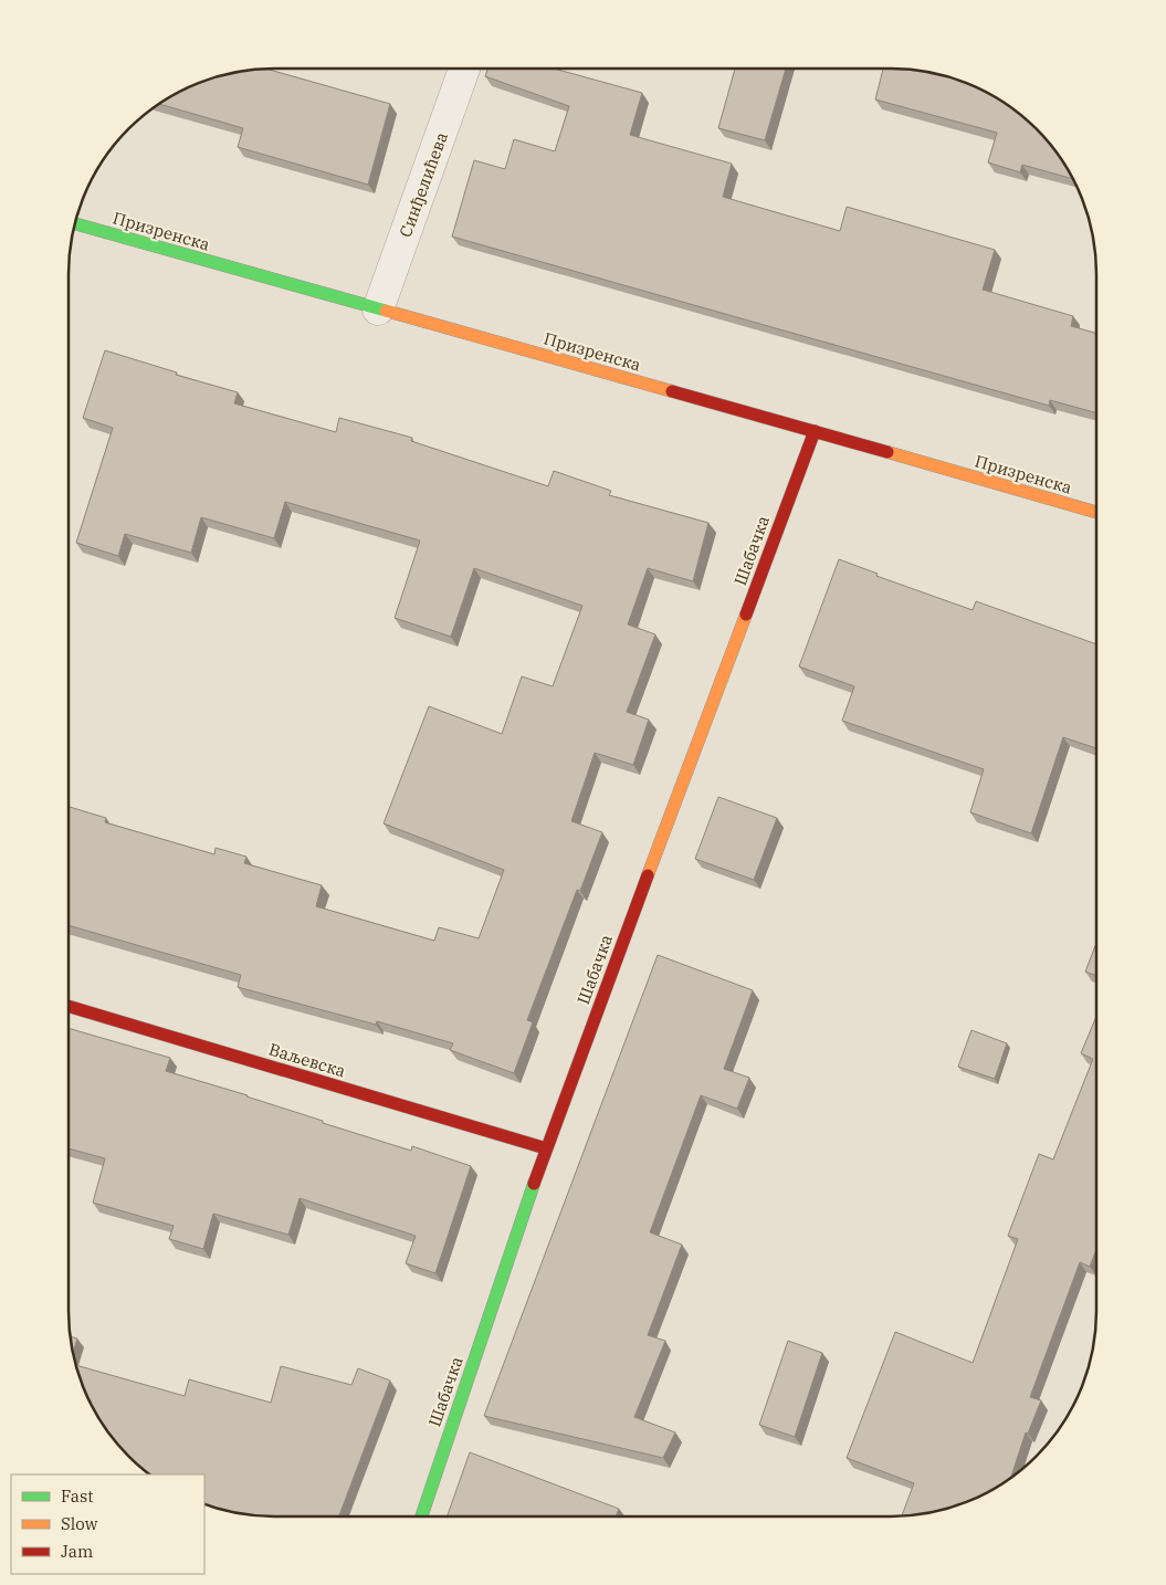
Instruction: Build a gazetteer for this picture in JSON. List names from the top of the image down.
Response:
{
  "streets": {
    "street": [
      "Синђелићева",
      "Призренска",
      "Шабачка",
      "Ваљевска"
    ]
  },
  "crossings": [
    ["Синђелићева", "Призренска"],
    ["Призренска", "Шабачка"],
    ["Шабачка", "Ваљевска"]
  ],
  "legend": ["Fast", "Slow", "Jam"]
}
